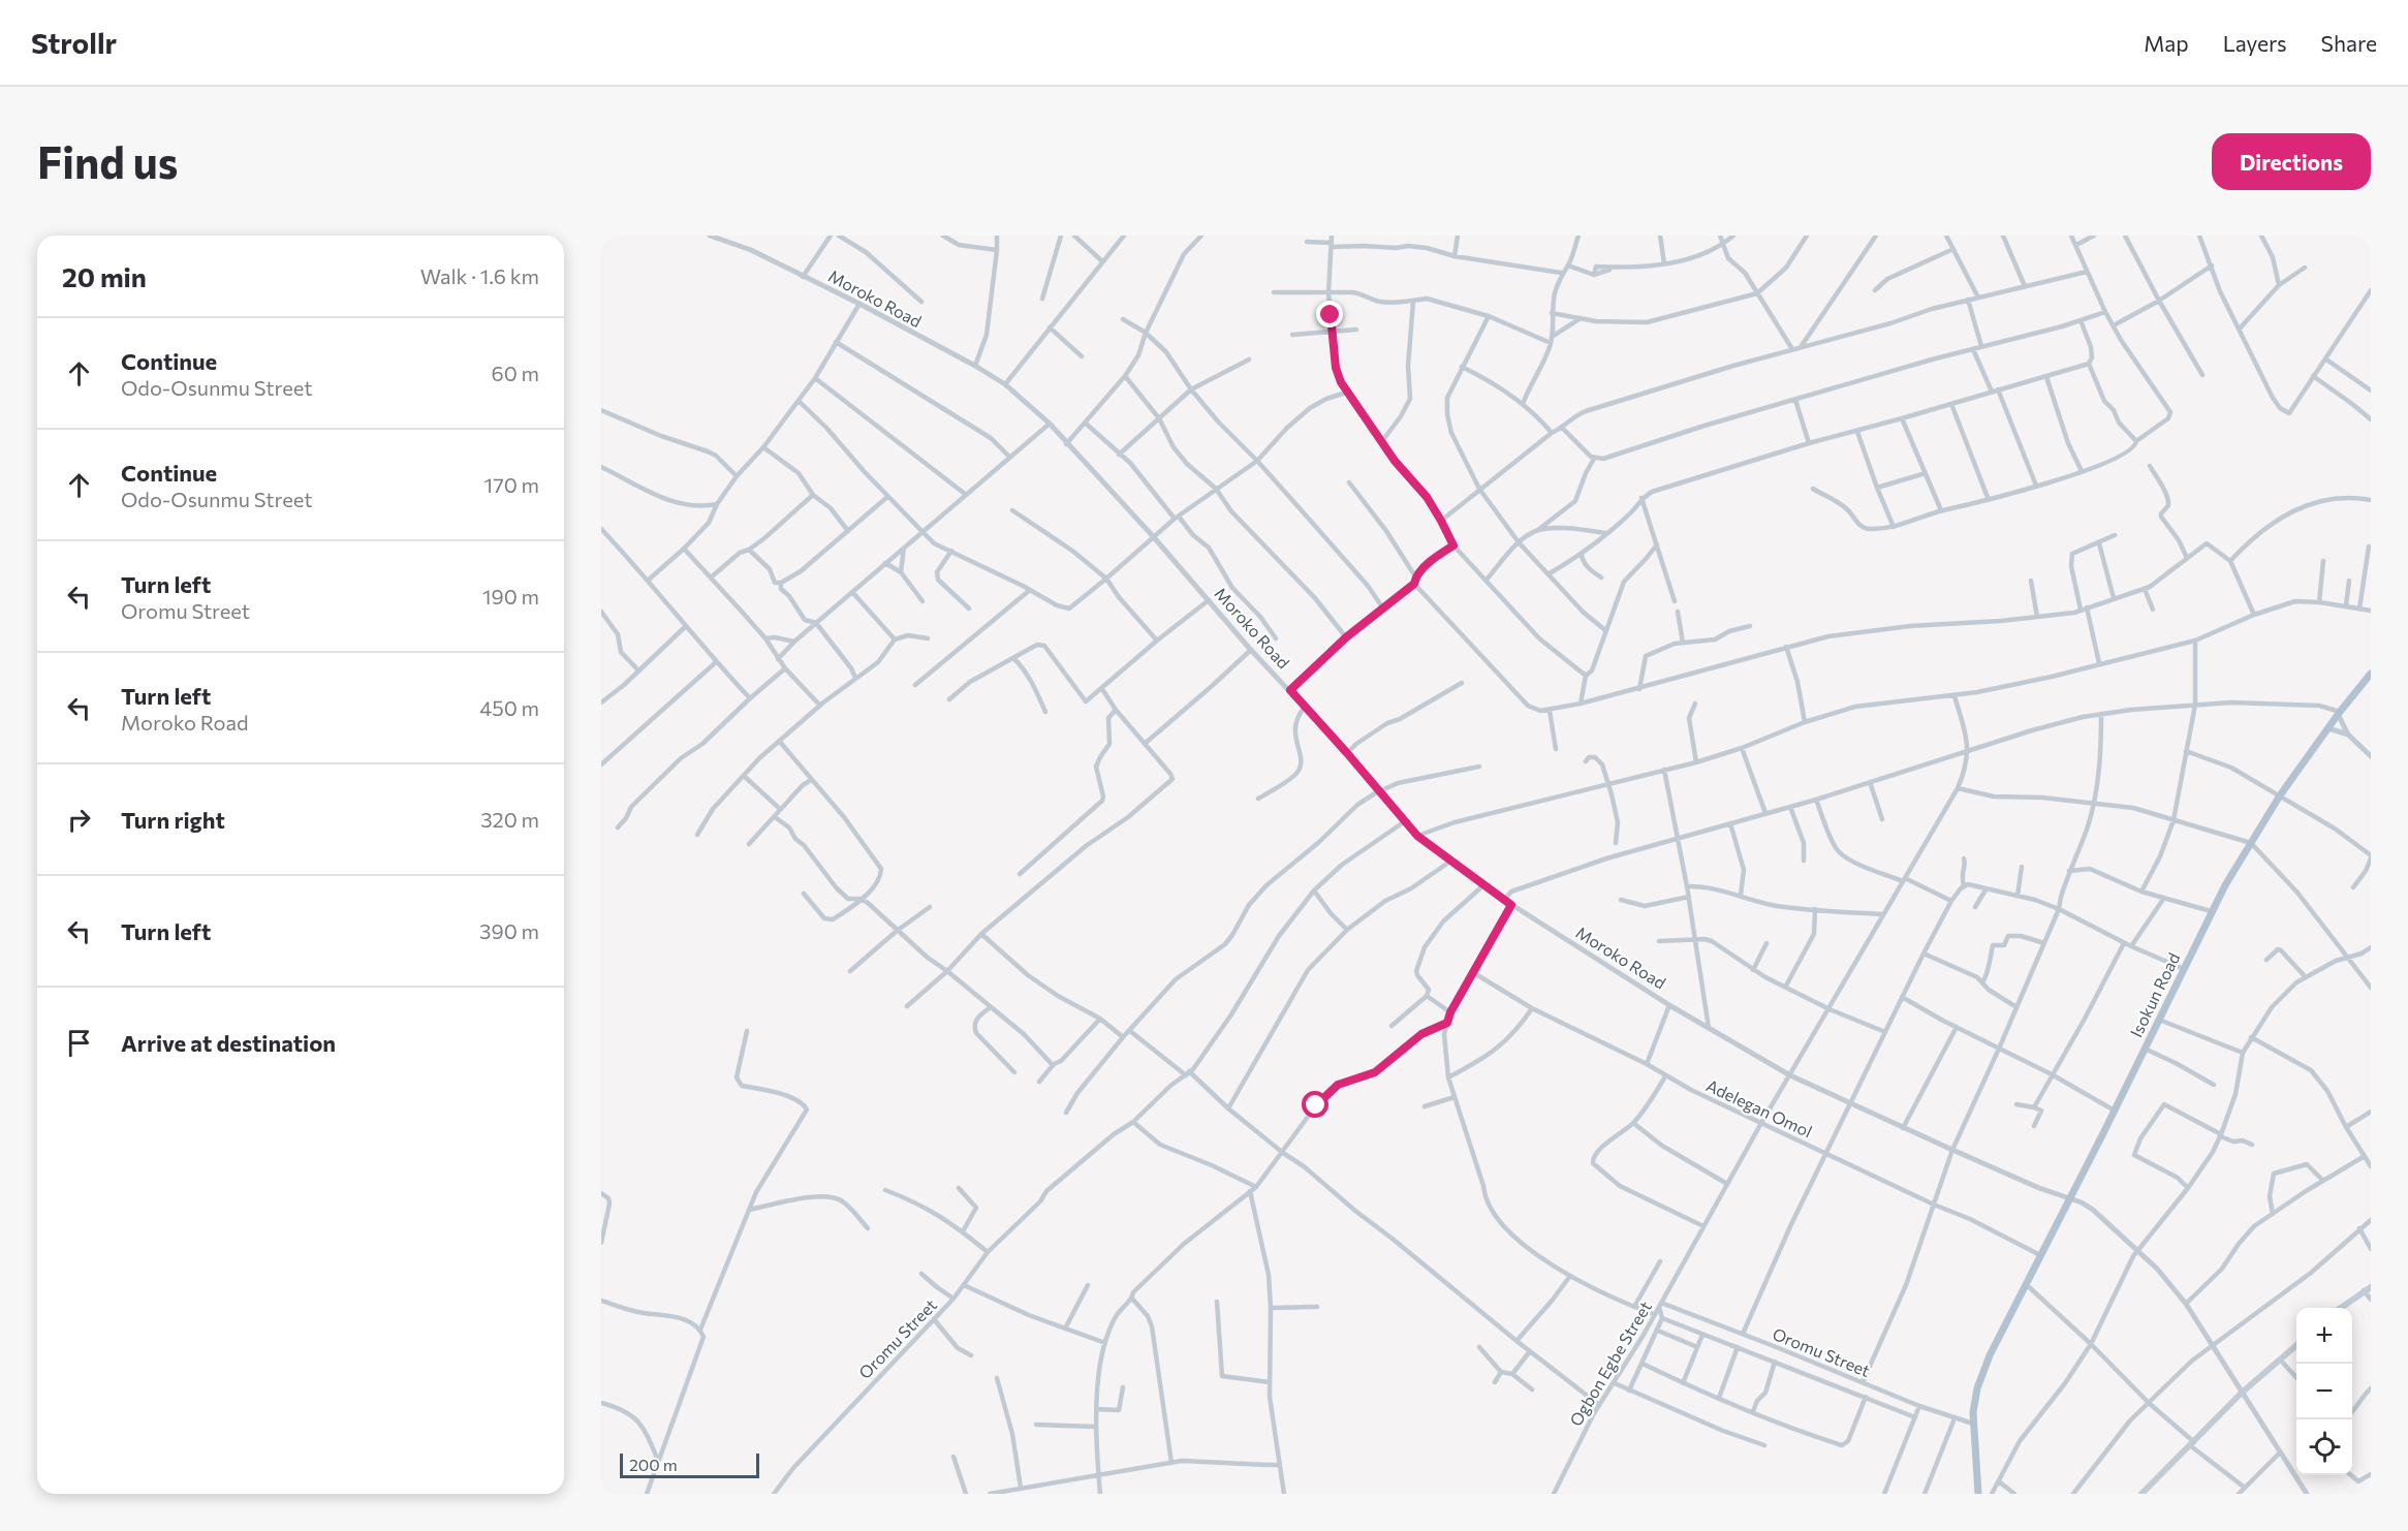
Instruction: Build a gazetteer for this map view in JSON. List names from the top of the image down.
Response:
{
  "streets": {
    "main road": ["Isokun Road"],
    "street": [
      "Moroko Road",
      "Adelegan Omol",
      "Oromu Street",
      "Ogbon Egbe Street"
    ]
  },
  "crossings": [
    ["Moroko Road", "Isokun Road"],
    ["Moroko Road", "Oromu Street"],
    ["Isokun Road", "Adelegan Omol"],
    ["Isokun Road", "Oromu Street"],
    ["Oromu Street", "Ogbon Egbe Street"]
  ],
  "scale_bar": "200 m",
  "page": {
    "header": "Strollr",
    "nav": ["Map", "Layers", "Share"],
    "buttons": "Directions",
    "title": "Find us",
    "heading": ["20 min", "Walk · 1.6 km"],
    "list": [
      ["Continue", "Odo-Osunmu Street", "60 m"],
      ["Continue", "Odo-Osunmu Street", "170 m"],
      ["Turn left", "Oromu Street", "190 m"],
      ["Turn left", "Moroko Road", "450 m"],
      ["Turn right", "320 m"],
      ["Turn left", "390 m"],
      "Arrive at destination"
    ],
    "map_buttons": ["+", "−"],
    "scale": "200 m"
  }
}
